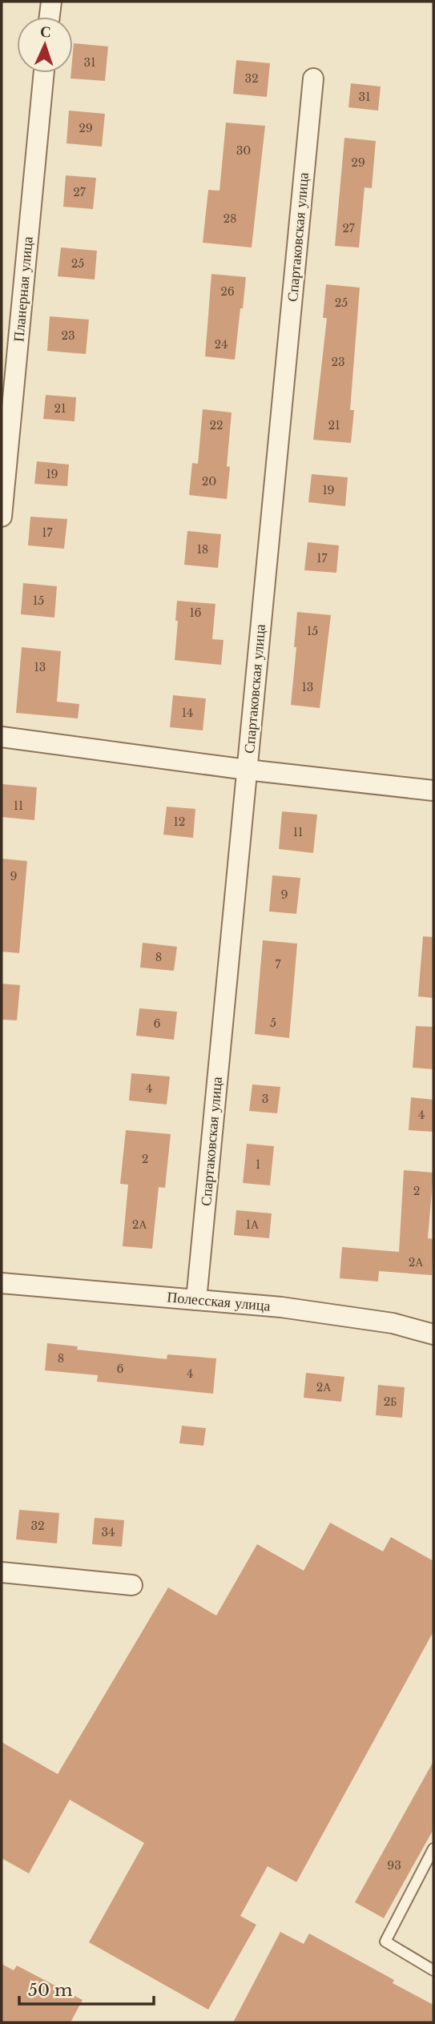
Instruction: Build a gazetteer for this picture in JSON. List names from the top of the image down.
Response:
{
  "streets": {
    "street": ["Спартаковская улица", "Планерная улица", "Полесская улица"]
  },
  "crossings": [
    ["Спартаковская улица", "Полесская улица"]
  ],
  "house_numbers": [
    "31",
    "32",
    "31",
    "29",
    "30",
    "29",
    "27",
    "28",
    "27",
    "25",
    "26",
    "25",
    "23",
    "24",
    "23",
    "21",
    "22",
    "21",
    "19",
    "20",
    "19",
    "17",
    "18",
    "17",
    "15",
    "16",
    "15",
    "13",
    "13",
    "14",
    "11",
    "12",
    "11",
    "9",
    "9",
    "8",
    "7",
    "5",
    "6",
    "4",
    "3",
    "4",
    "2",
    "1",
    "2",
    "2А",
    "1А",
    "2А",
    "8",
    "6",
    "4",
    "2А",
    "2Б",
    "32",
    "34",
    "93"
  ],
  "scale_bar": "50 m",
  "north": "top"
}
